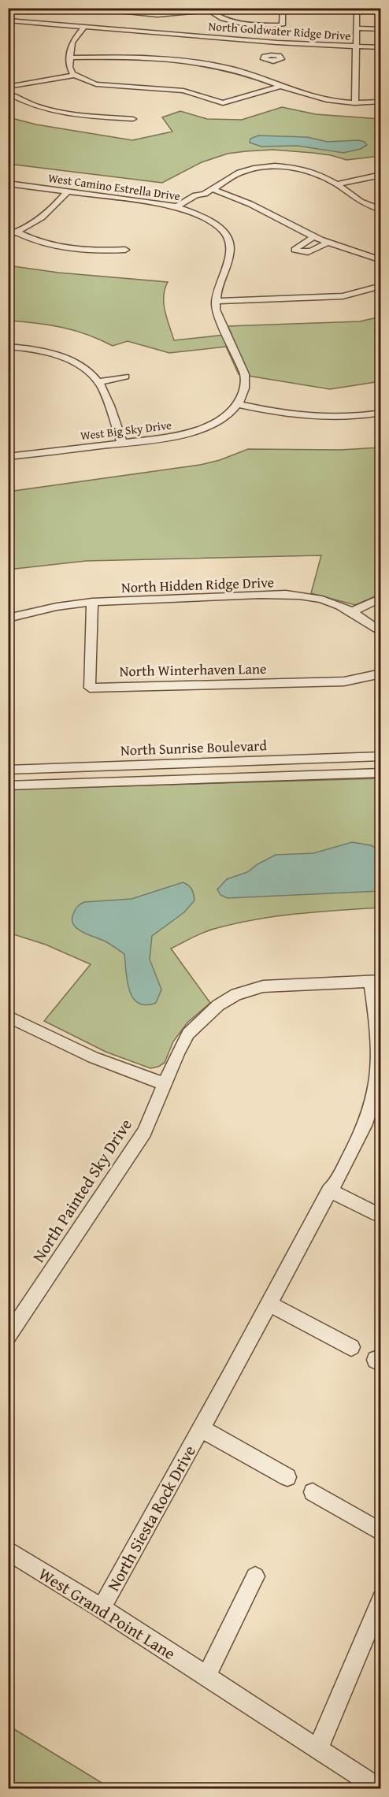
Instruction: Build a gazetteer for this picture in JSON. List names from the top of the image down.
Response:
{
  "streets": {
    "street": [
      "North Goldwater Ridge Drive",
      "West Camino Estrella Drive",
      "West Big Sky Drive",
      "North Hidden Ridge Drive",
      "North Winterhaven Lane",
      "North Sunrise Boulevard",
      "North Painted Sky Drive",
      "North Siesta Rock Drive",
      "West Grand Point Lane"
    ]
  },
  "crossings": [
    ["North Hidden Ridge Drive", "North Winterhaven Lane"],
    ["North Painted Sky Drive", "North Siesta Rock Drive"],
    ["North Siesta Rock Drive", "West Grand Point Lane"]
  ]
}
